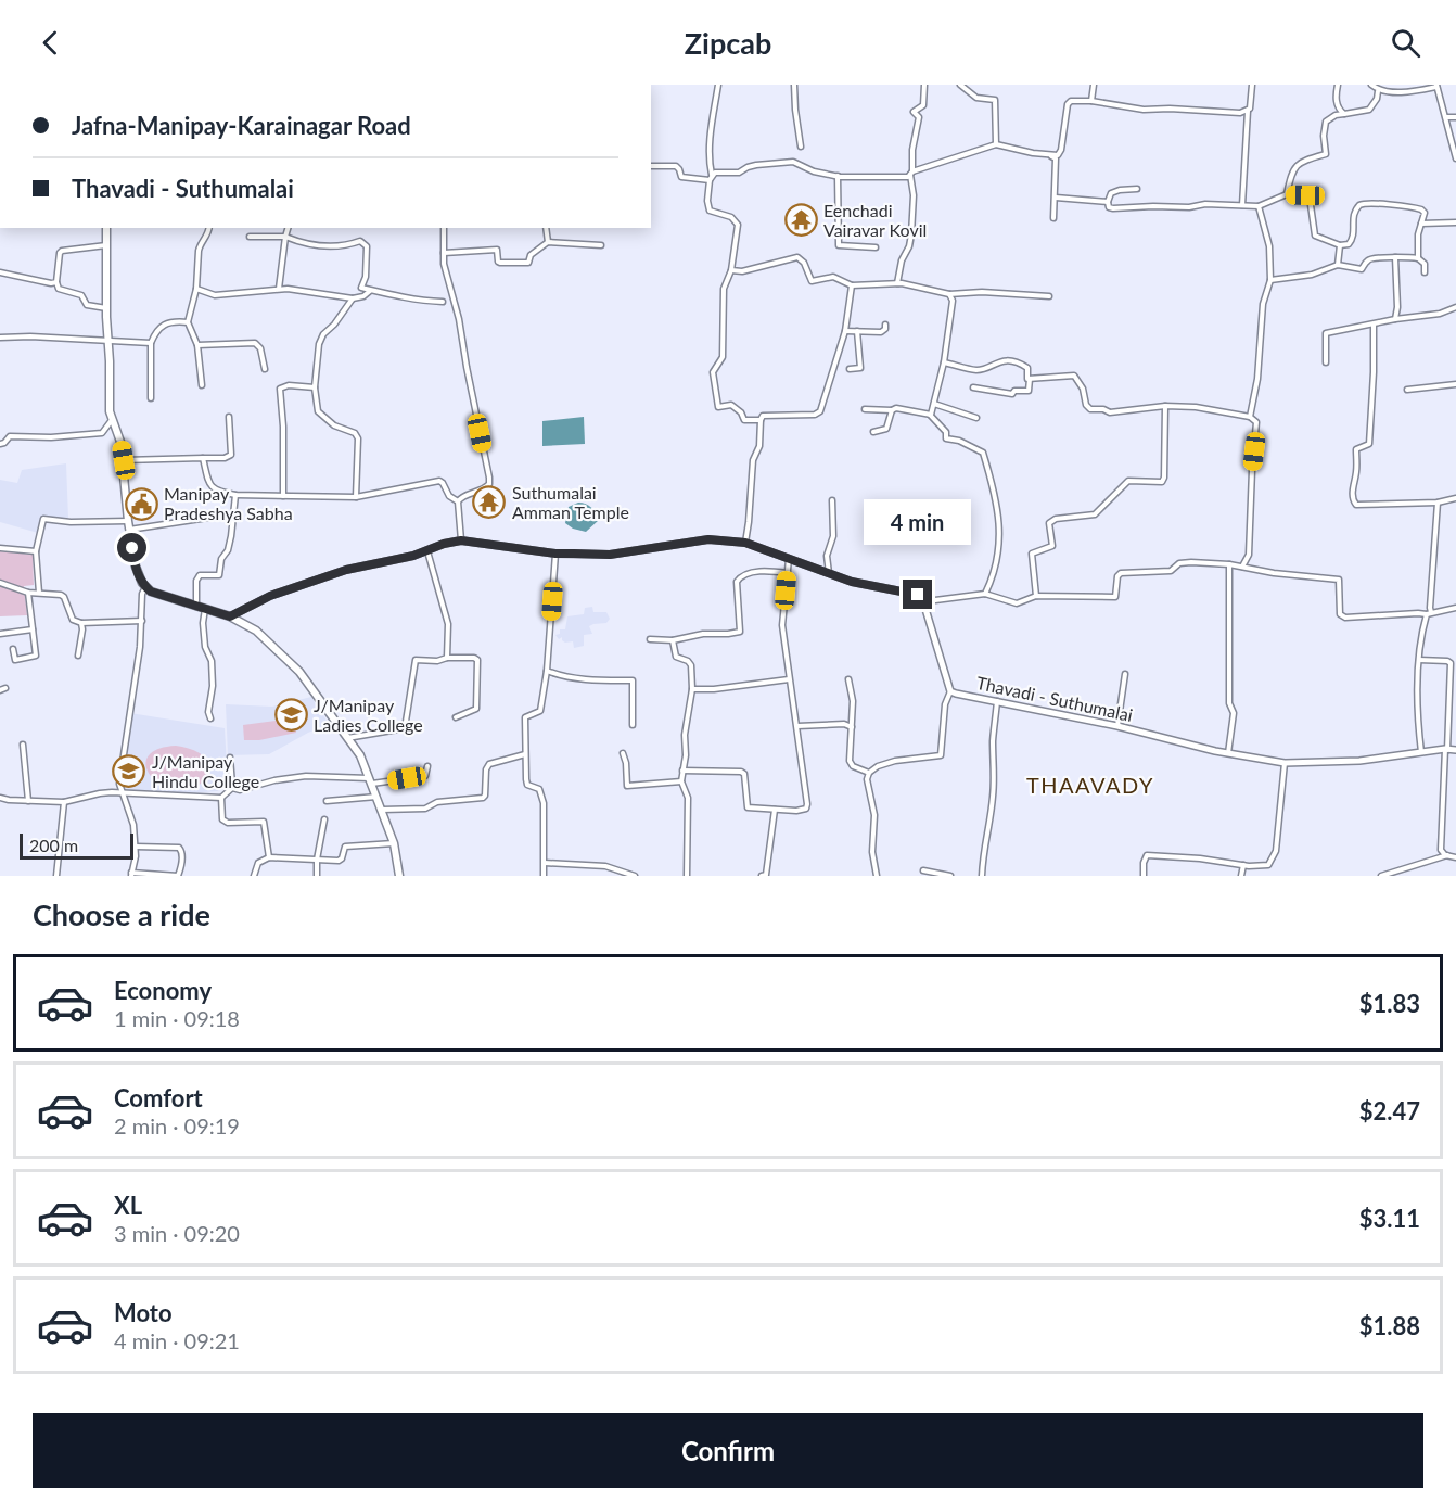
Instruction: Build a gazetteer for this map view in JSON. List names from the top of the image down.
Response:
{
  "streets": {
    "main road": ["Thavadi - Suthumalai"]
  },
  "districts": ["THAAVADY"],
  "places": {
    "temple": ["Eenchadi Vairavar Kovil", "Suthumalai Amman Temple"],
    "public building": ["Manipay Pradeshya Sabha"],
    "school or university": ["J/Manipay Ladies College", "J/Manipay Hindu College"]
  },
  "scale_bar": "200 m",
  "page": {
    "header": "Zipcab",
    "banner": ["Jafna-Manipay-Karainagar Road", "Thavadi - Suthumalai"],
    "bubble": "4 min",
    "scale": "200 m",
    "heading": "Choose a ride",
    "list": [
      {
        "name": "Economy",
        "note": "1 min · 09:18",
        "value": "$1.83"
      },
      {
        "name": "Comfort",
        "note": "2 min · 09:19",
        "value": "$2.47"
      },
      {
        "name": "XL",
        "note": "3 min · 09:20",
        "value": "$3.11"
      },
      {
        "name": "Moto",
        "note": "4 min · 09:21",
        "value": "$1.88"
      }
    ],
    "buttons": "Confirm"
  }
}
